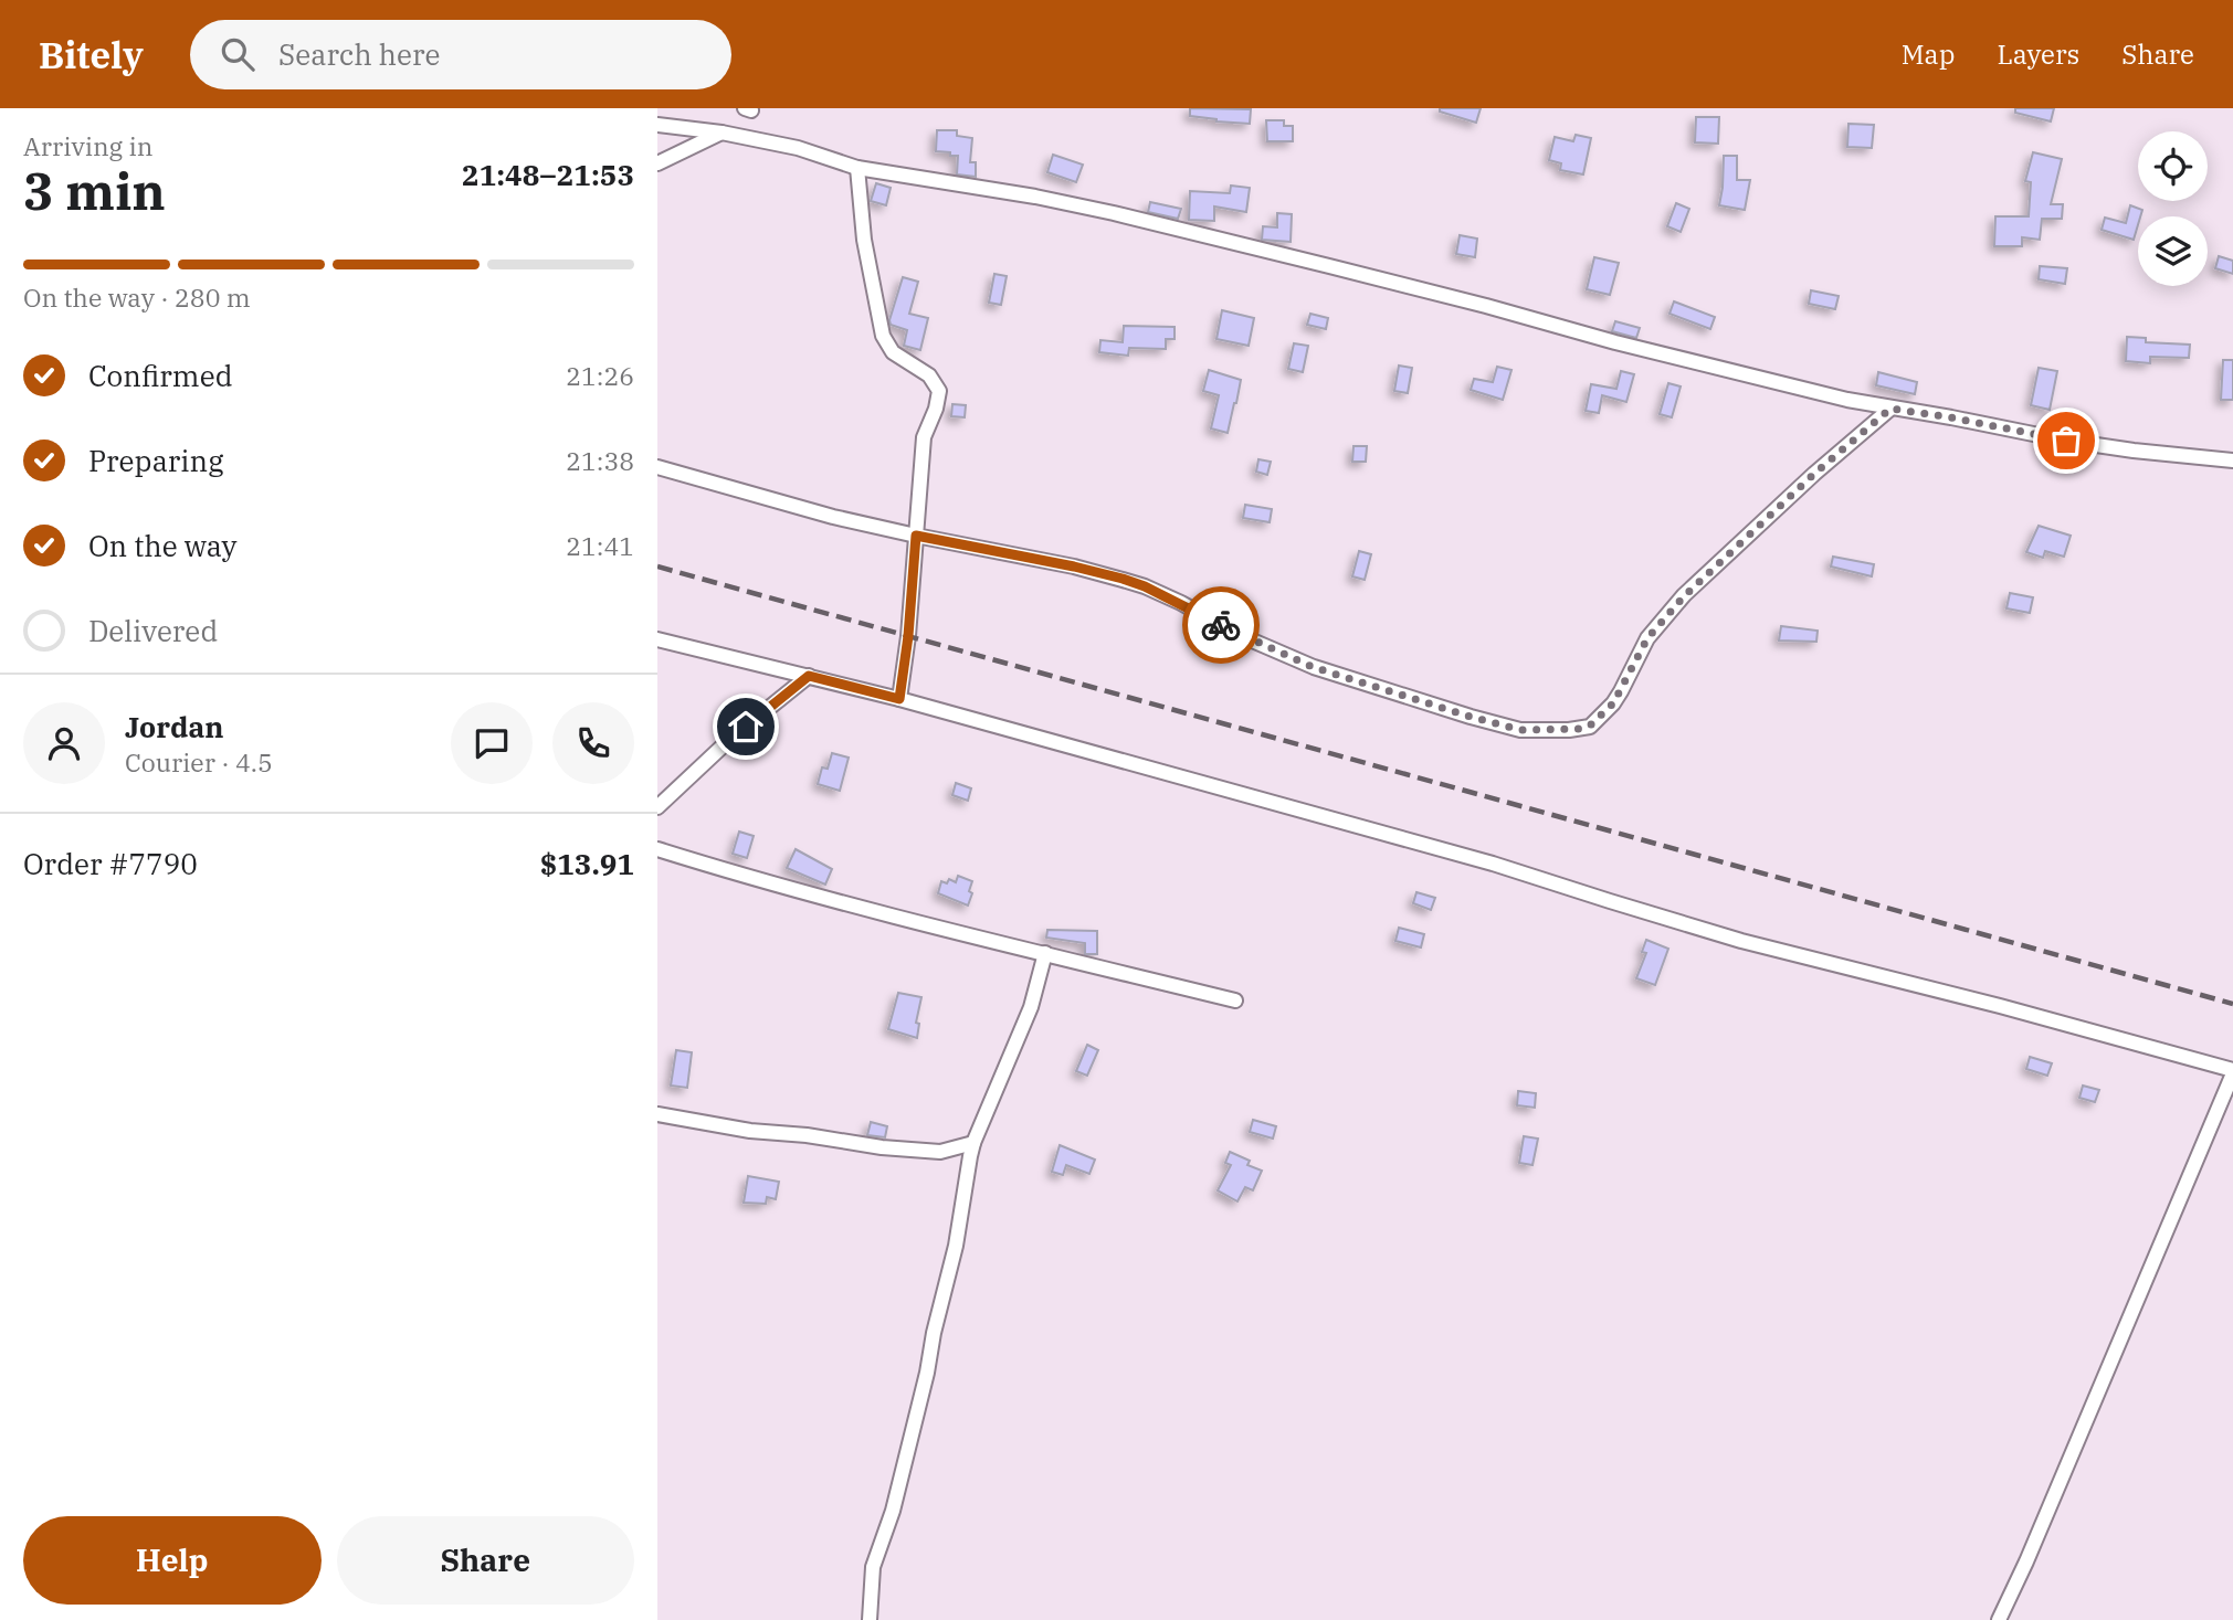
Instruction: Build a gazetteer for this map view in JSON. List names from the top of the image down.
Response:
{
  "page": {
    "header": "Bitely",
    "search": "Search here",
    "nav": ["Map", "Layers", "Share"],
    "heading": ["3 min", "Arriving in", "21:48–21:53"],
    "panel": [
      "Jordan",
      "Courier · 4.5",
      "Order #7790",
      "$13.91"
    ],
    "bar": "On the way · 280 m",
    "list": [
      ["Confirmed", "21:26"],
      ["Preparing", "21:38"],
      ["On the way", "21:41"],
      "Delivered"
    ],
    "buttons": ["Help", "Share"]
  }
}
